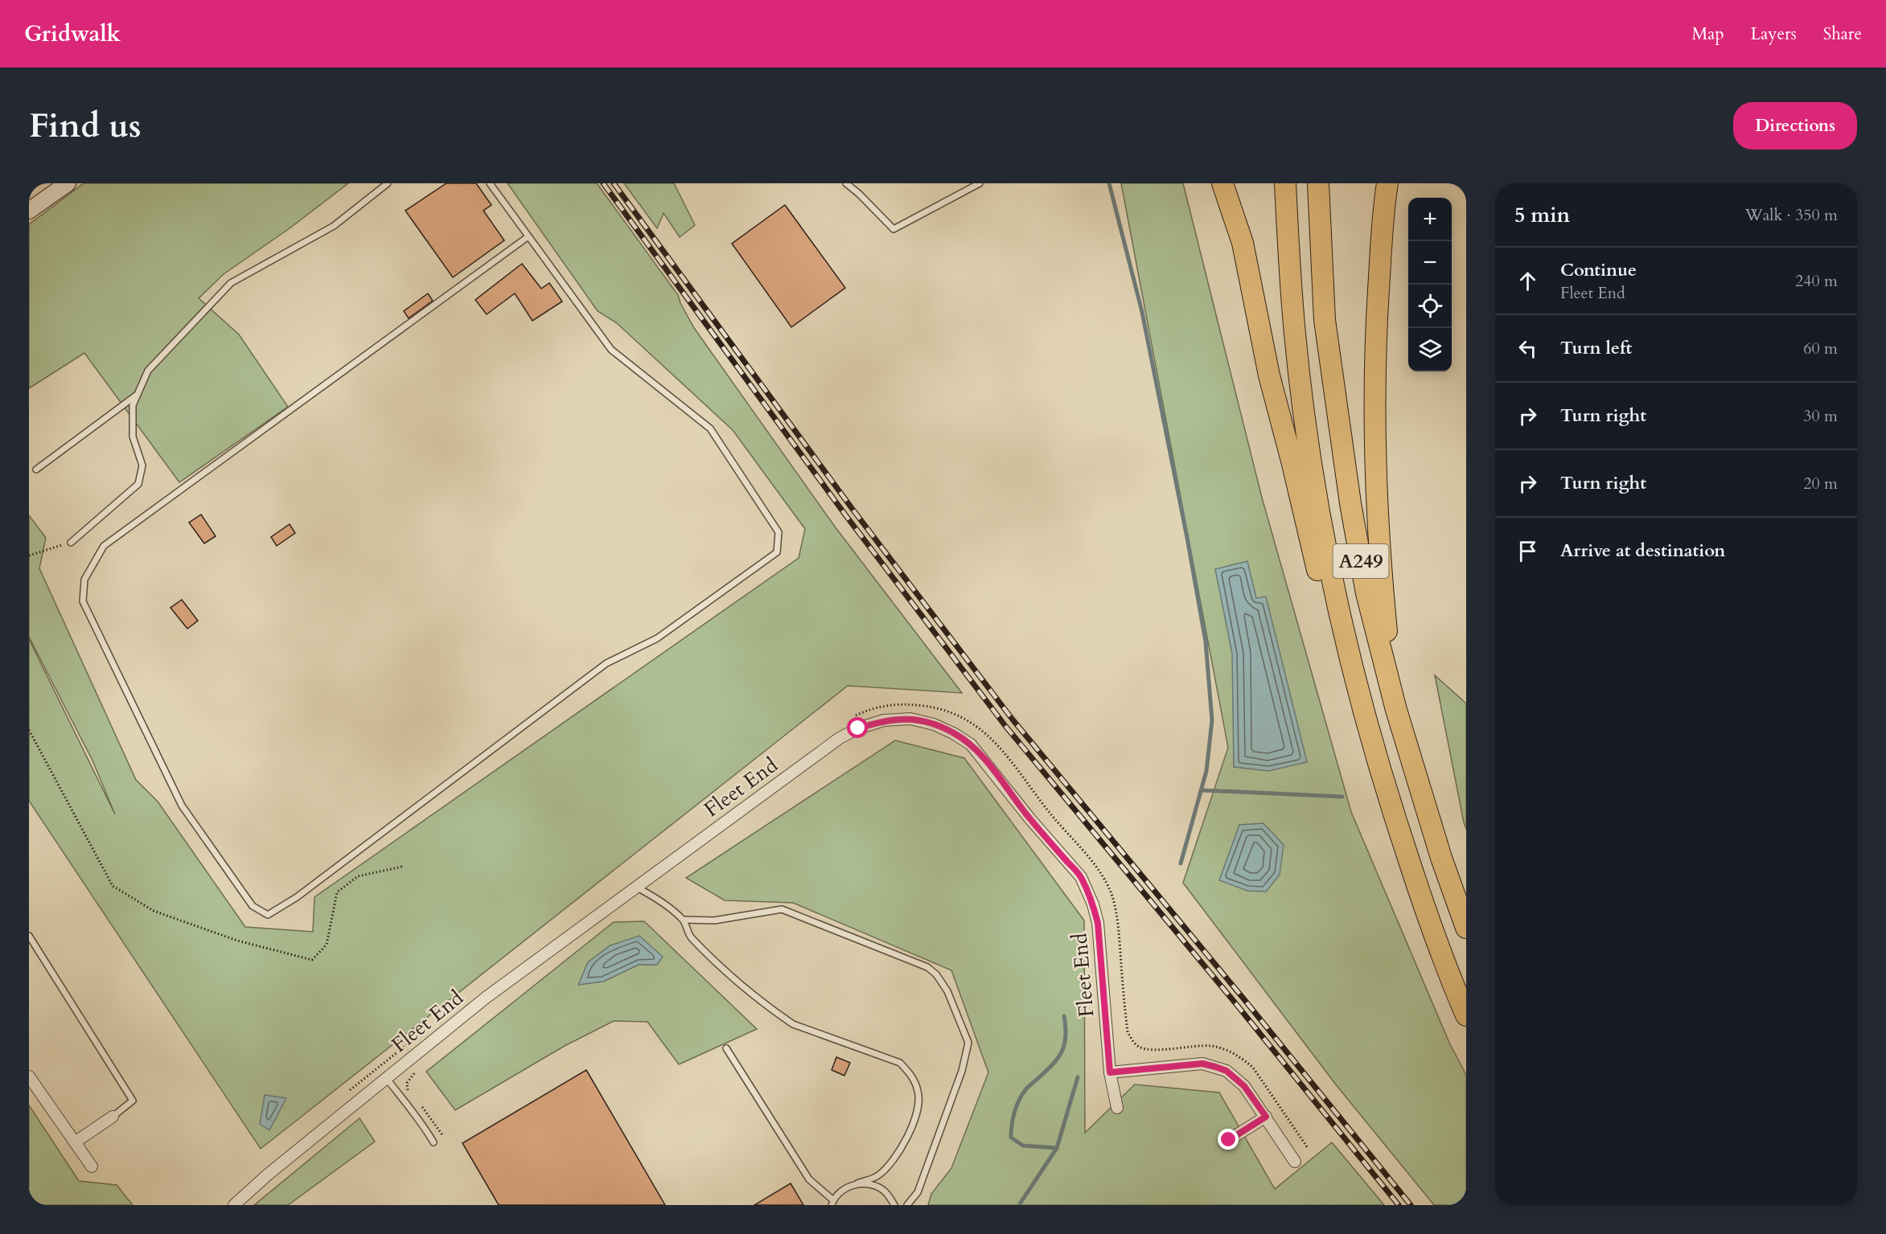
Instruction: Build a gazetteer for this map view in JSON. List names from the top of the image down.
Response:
{
  "streets": {
    "highway": ["A249"],
    "street": ["Fleet End"]
  },
  "page": {
    "header": "Gridwalk",
    "nav": ["Map", "Layers", "Share"],
    "buttons": "Directions",
    "title": "Find us",
    "heading": ["5 min", "Walk · 350 m"],
    "map_buttons": ["+", "−"],
    "list": [
      ["Continue", "Fleet End", "240 m"],
      ["Turn left", "60 m"],
      ["Turn right", "30 m"],
      ["Turn right", "20 m"],
      "Arrive at destination"
    ]
  }
}
